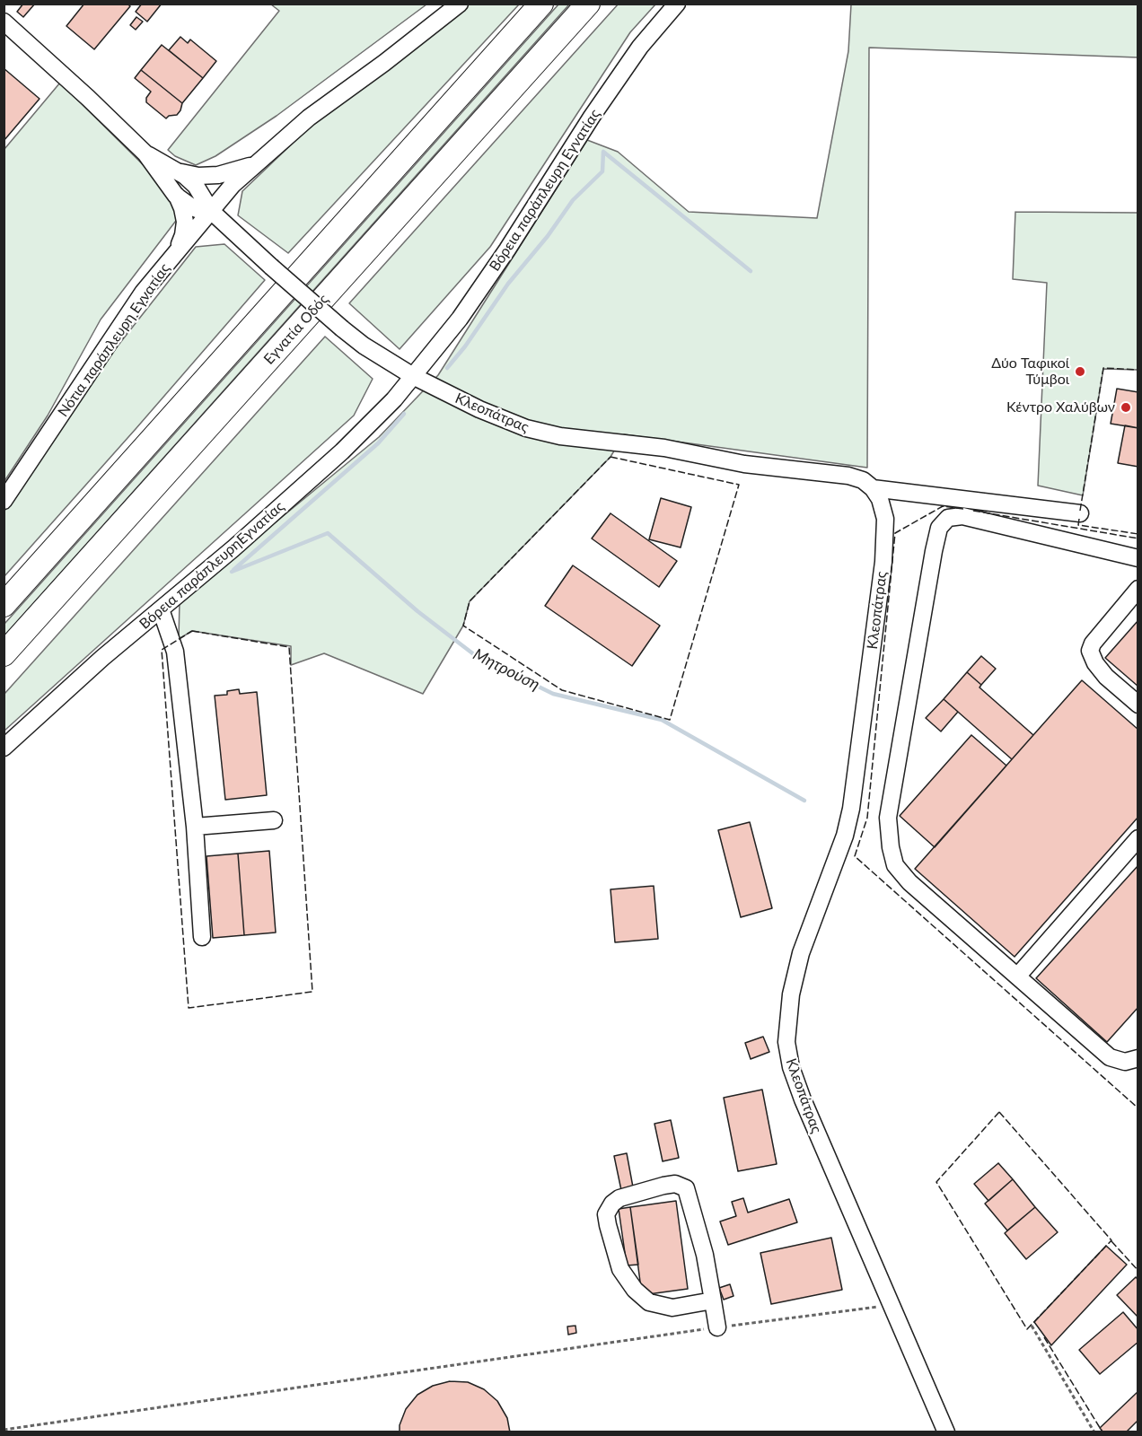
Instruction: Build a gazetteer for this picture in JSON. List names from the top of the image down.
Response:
{
  "streets": {
    "highway": ["Εγνατία Οδός"],
    "street": [
      "Βόρεια παράπλευρη Εγνατίας",
      "Νότια παράπλευρη Εγνατίας",
      "Κλεοπάτρας",
      "Βόρεια παράπλευρηΕγνατίας"
    ]
  },
  "crossings": [
    ["Βόρεια παράπλευρη Εγνατίας", "Κλεοπάτρας"],
    ["Βόρεια παράπλευρη Εγνατίας", "Βόρεια παράπλευρηΕγνατίας"],
    ["Νότια παράπλευρη Εγνατίας", "Κλεοπάτρας"],
    ["Κλεοπάτρας", "Βόρεια παράπλευρηΕγνατίας"]
  ],
  "water": ["Μητρούση"],
  "places": ["Δύο Ταφικοί Τύμβοι", "Κέντρο Χαλύβων"]
}
